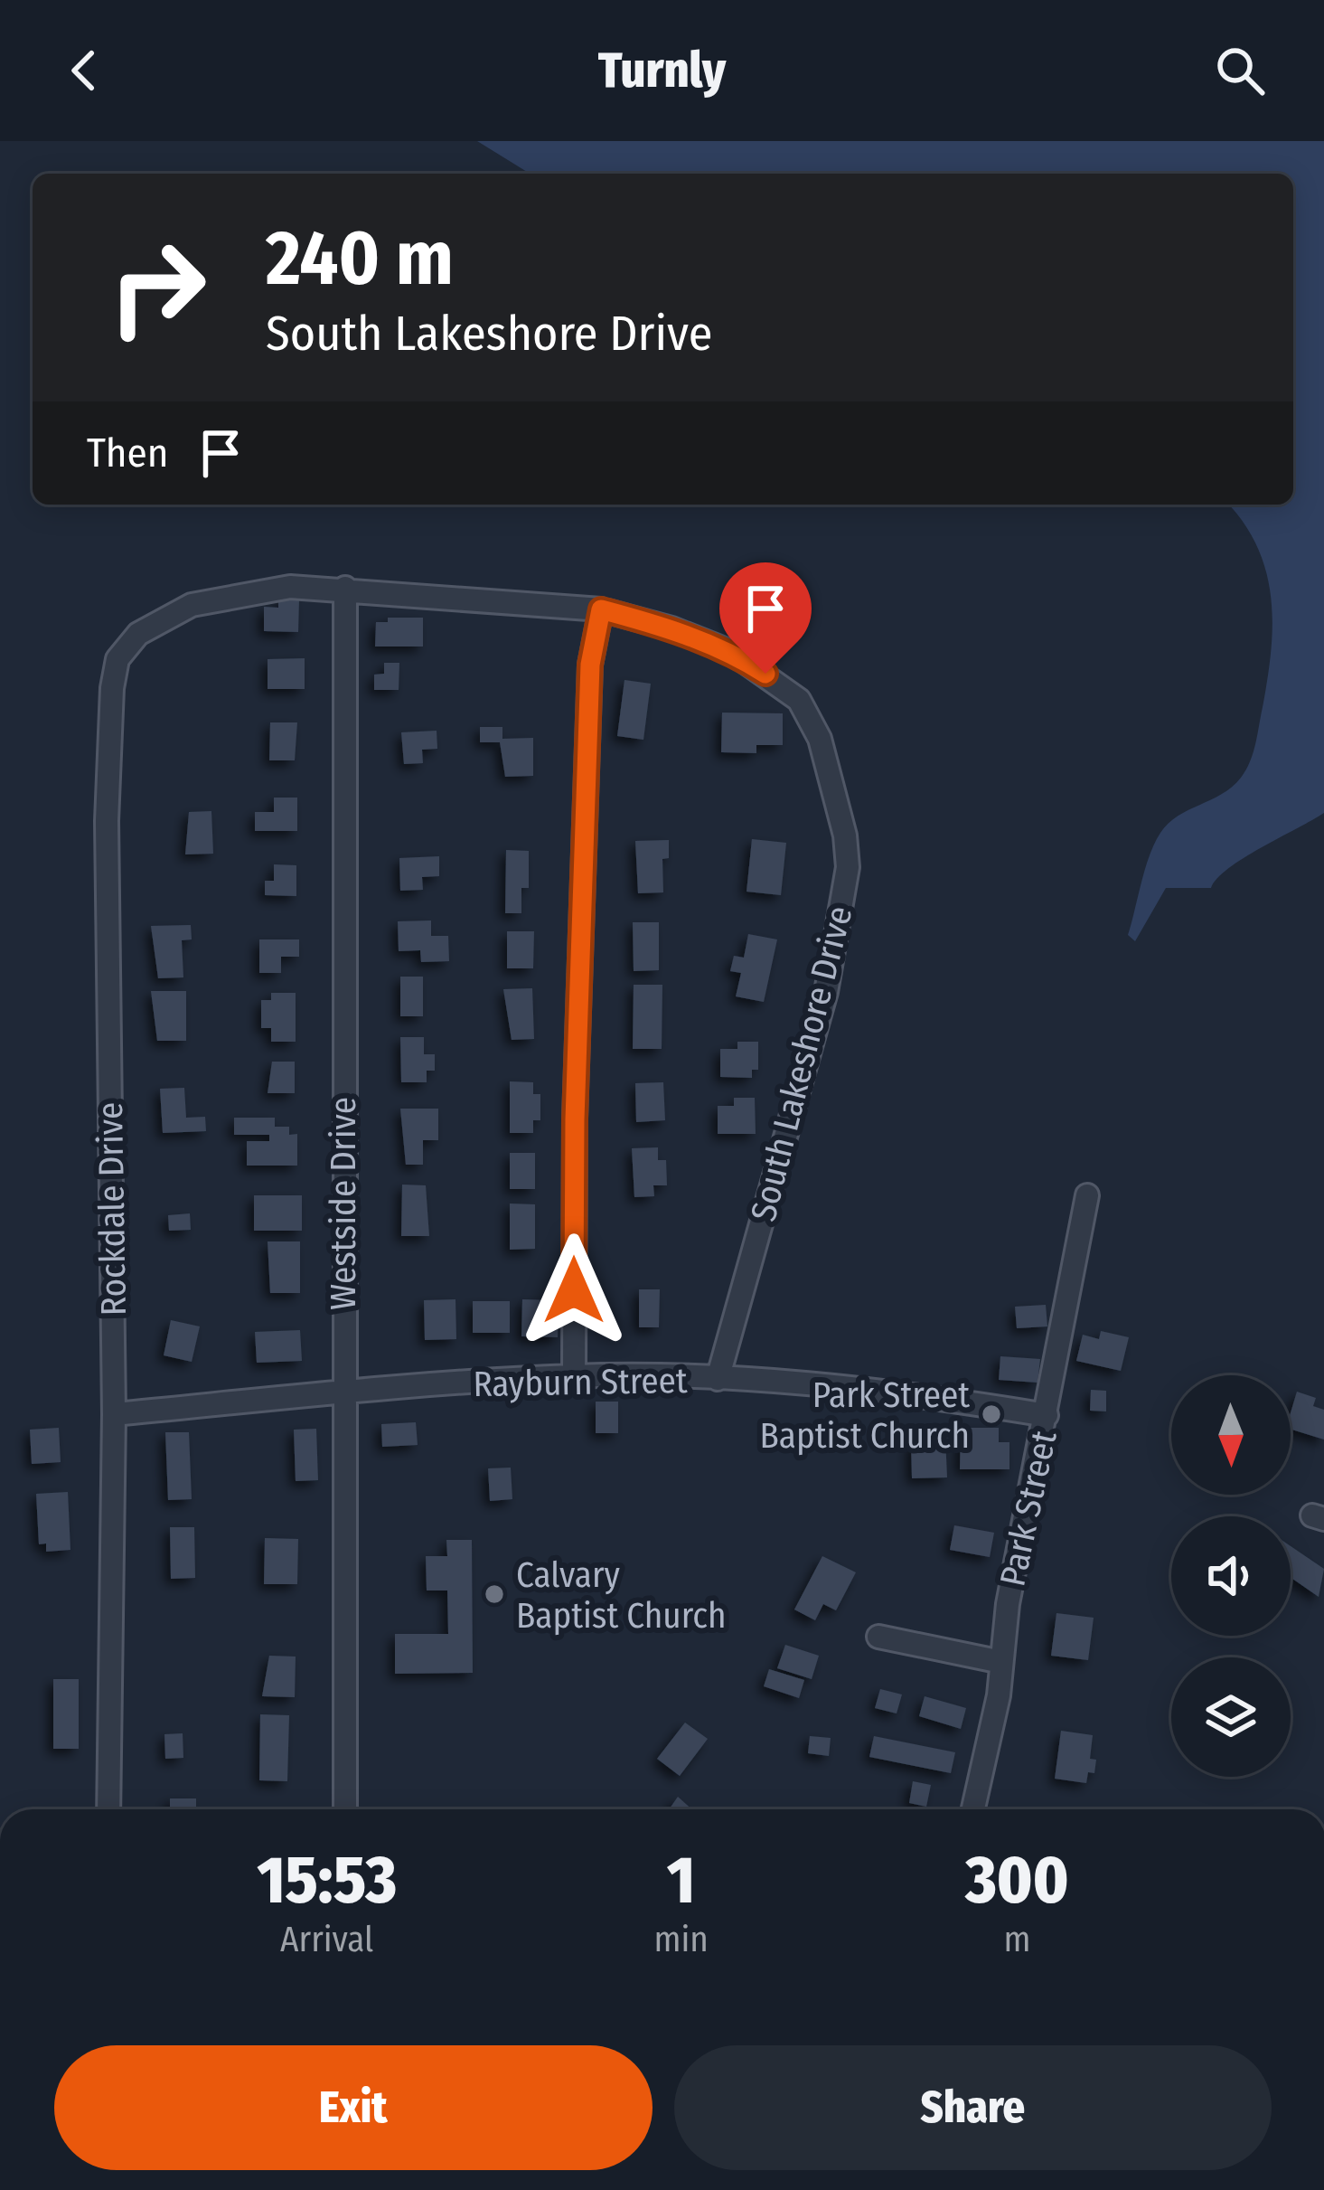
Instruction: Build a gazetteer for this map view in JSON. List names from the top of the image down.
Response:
{
  "streets": {
    "street": [
      "South Lakeshore Drive",
      "Westside Drive",
      "Rockdale Drive",
      "Rayburn Street",
      "Park Street"
    ]
  },
  "crossings": [
    ["South Lakeshore Drive", "Westside Drive"],
    ["South Lakeshore Drive", "Rockdale Drive"],
    ["South Lakeshore Drive", "Rayburn Street"],
    ["Westside Drive", "Rayburn Street"],
    ["Rockdale Drive", "Rayburn Street"],
    ["Rayburn Street", "Park Street"]
  ],
  "places": ["Park Street Baptist Church", "Calvary Baptist Church"],
  "north": "bottom",
  "page": {
    "header": "Turnly",
    "turn": ["240 m", "South Lakeshore Drive"],
    "then": "Then",
    "eta": [
      "15:53",
      "Arrival",
      "1",
      "min",
      "300",
      "m"
    ],
    "buttons": ["Exit", "Share"]
  }
}
